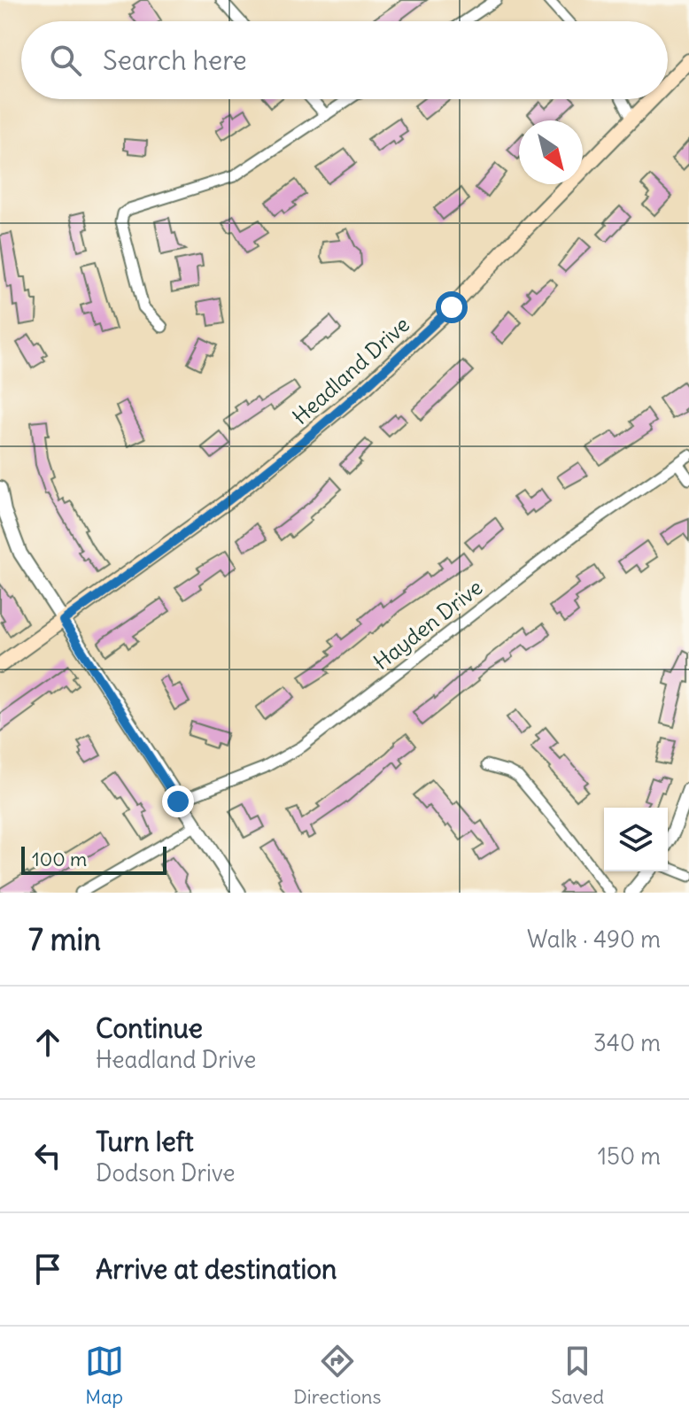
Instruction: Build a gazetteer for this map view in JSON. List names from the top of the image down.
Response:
{
  "streets": {
    "main road": ["Headland Drive"],
    "street": ["Hayden Drive"]
  },
  "scale_bar": "100 m",
  "north": "bottom right",
  "page": {
    "search": "Search here",
    "scale": "100 m",
    "heading": ["7 min", "Walk · 490 m"],
    "list": [
      ["Continue", "Headland Drive", "340 m"],
      ["Turn left", "Dodson Drive", "150 m"],
      "Arrive at destination"
    ],
    "nav": ["Map", "Directions", "Saved"]
  }
}
